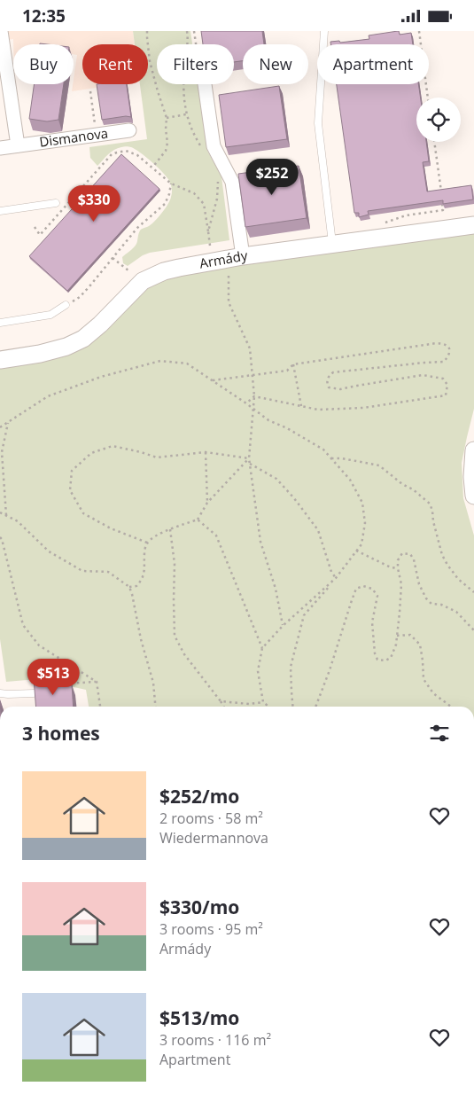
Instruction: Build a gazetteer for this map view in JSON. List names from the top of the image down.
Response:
{
  "streets": {
    "street": ["Dismanova", "Armády"]
  },
  "page": {
    "status": "12:35",
    "chip": [
      "Buy",
      "Rent",
      "Filters",
      "New",
      "Apartment"
    ],
    "price": ["$252", "$330", "$513"],
    "heading": "3 homes",
    "list": [
      {
        "name": "$252/mo",
        "note": "2 rooms · 58 m² · Wiedermannova"
      },
      {
        "name": "$330/mo",
        "note": "3 rooms · 95 m² · Armády"
      },
      {
        "name": "$513/mo",
        "note": "3 rooms · 116 m² · Apartment"
      }
    ]
  }
}
